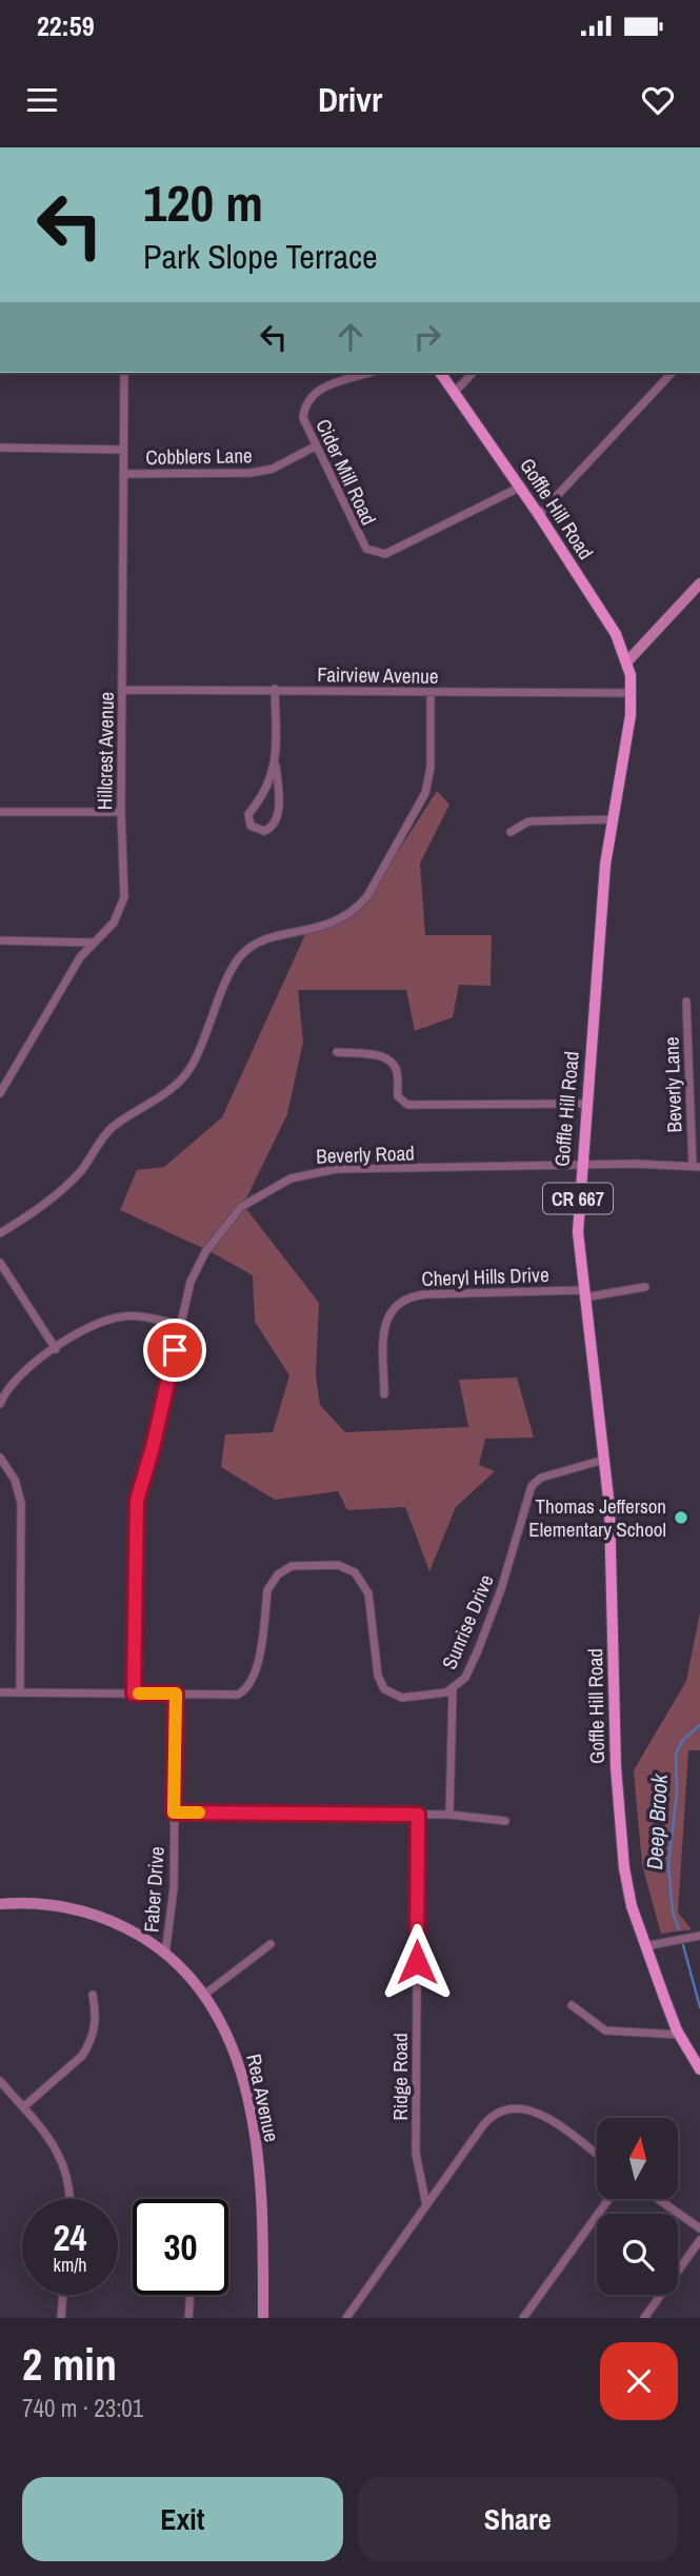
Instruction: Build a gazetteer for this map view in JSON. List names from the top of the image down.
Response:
{
  "streets": {
    "main road": ["Goffle Hill Road", "CR 667"],
    "street": [
      "Cobblers Lane",
      "Cider Mill Road",
      "Fairview Avenue",
      "Hillcrest Avenue",
      "Beverly Lane",
      "Beverly Road",
      "Cheryl Hills Drive",
      "Sunrise Drive",
      "Faber Drive",
      "Ridge Road",
      "Rea Avenue"
    ]
  },
  "crossings": [
    ["Cobblers Lane", "Cider Mill Road"],
    ["Cobblers Lane", "Hillcrest Avenue"],
    ["Cider Mill Road", "Goffle Hill Road"],
    ["Goffle Hill Road", "Fairview Avenue"],
    ["Goffle Hill Road", "Beverly Road"],
    ["Goffle Hill Road", "Cheryl Hills Drive"],
    ["Goffle Hill Road", "Sunrise Drive"],
    ["Fairview Avenue", "Hillcrest Avenue"],
    ["Beverly Lane", "Beverly Road"],
    ["Beverly Road", "Sunrise Drive"],
    ["Sunrise Drive", "Faber Drive"],
    ["Faber Drive", "Rea Avenue"]
  ],
  "water": ["Deep Brook"],
  "places": ["Thomas Jefferson Elementary School"],
  "north": "top",
  "page": {
    "status": "22:59",
    "header": "Drivr",
    "turn": ["120 m", "Park Slope Terrace"],
    "speed": "24 km/h",
    "limit": "30",
    "heading": ["2 min", "740 m · 23:01"],
    "buttons": ["Exit", "Share"]
  }
}
